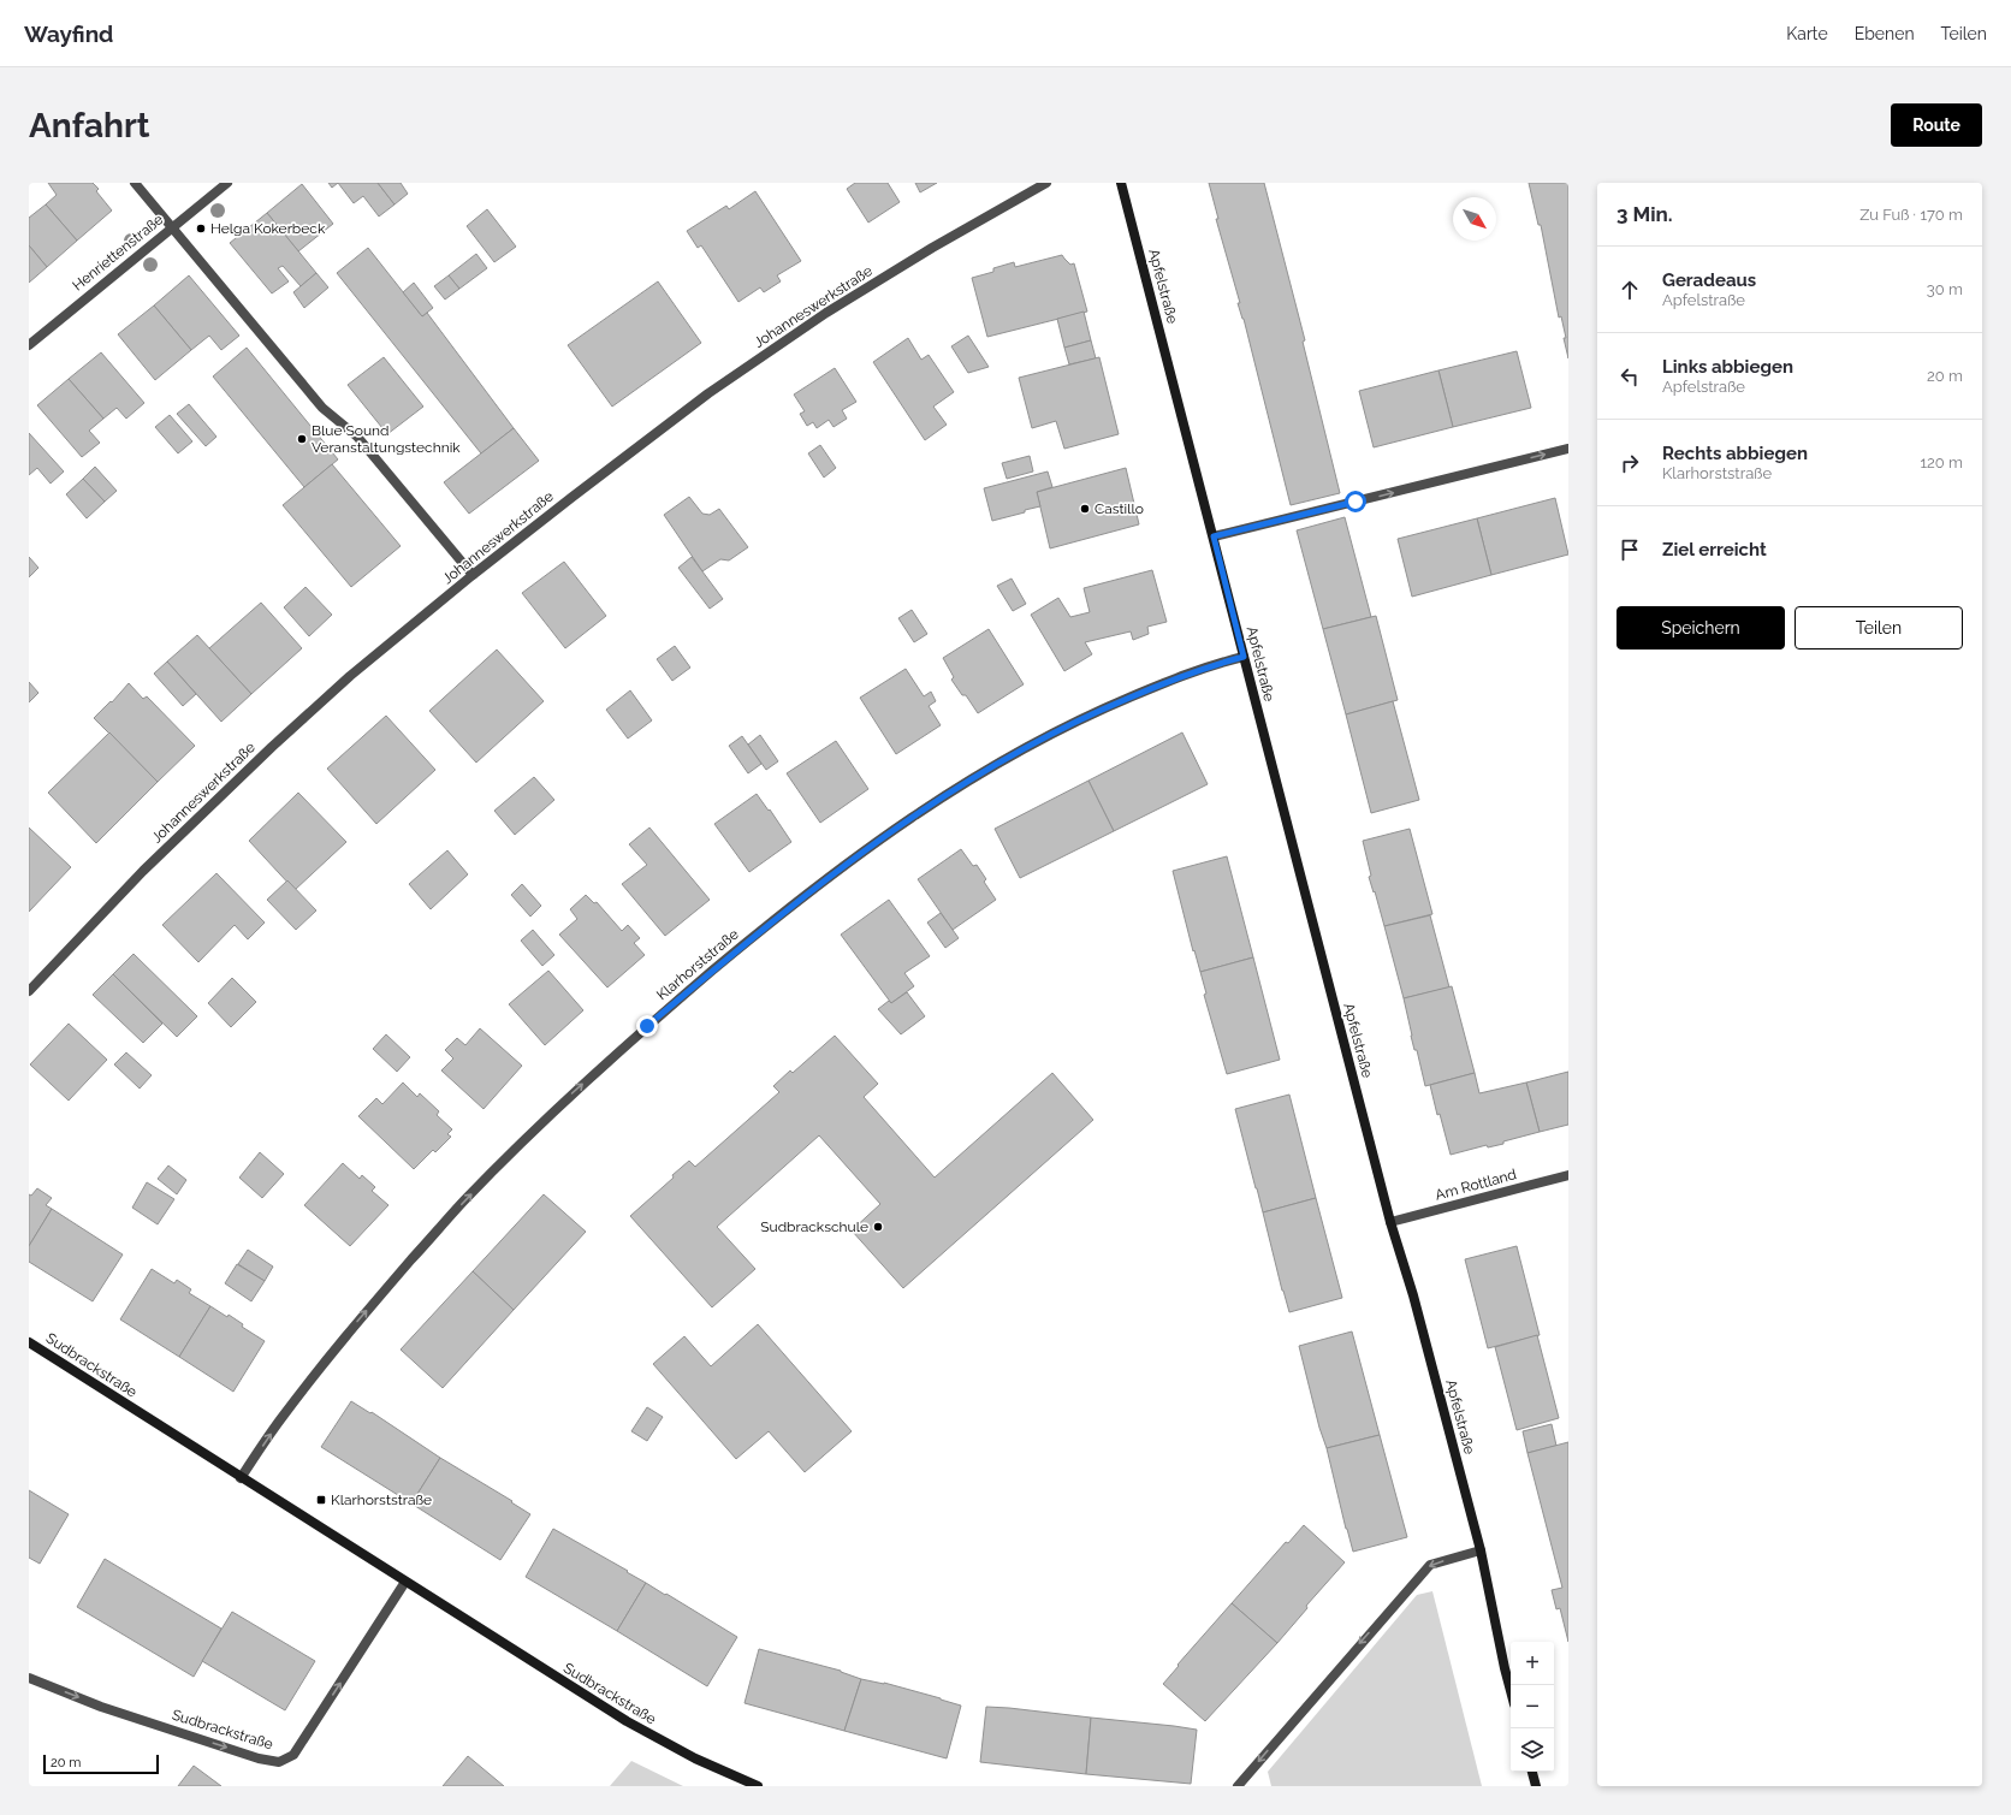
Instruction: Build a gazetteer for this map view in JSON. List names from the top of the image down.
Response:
{
  "streets": {
    "street": [
      "Henriettenstraße",
      "Apfelstraße",
      "Johanneswerkstraße",
      "Klarhorststraße",
      "Am Rottland",
      "Sudbrackstraße"
    ]
  },
  "crossings": [
    ["Apfelstraße", "Klarhorststraße"],
    ["Apfelstraße", "Am Rottland"],
    ["Klarhorststraße", "Sudbrackstraße"]
  ],
  "one_way": ["Klarhorststraße"],
  "places": {
    "other": [
      "Helga Kokerbeck",
      "Blue Sound Veranstaltungstechnik",
      "Castillo",
      "Sudbrackschule"
    ],
    "transit": ["Klarhorststraße"]
  },
  "scale_bar": "20 m",
  "north": "bottom right",
  "page": {
    "header": "Wayfind",
    "nav": ["Karte", "Ebenen", "Teilen"],
    "buttons": [
      "Route",
      ["Speichern", "Teilen"]
    ],
    "title": "Anfahrt",
    "heading": ["3 Min.", "Zu Fuß · 170 m"],
    "list": [
      ["Geradeaus", "Apfelstraße", "30 m"],
      ["Links abbiegen", "Apfelstraße", "20 m"],
      ["Rechts abbiegen", "Klarhorststraße", "120 m"],
      "Ziel erreicht"
    ],
    "map_buttons": ["+", "−"],
    "scale": "20 m"
  }
}
